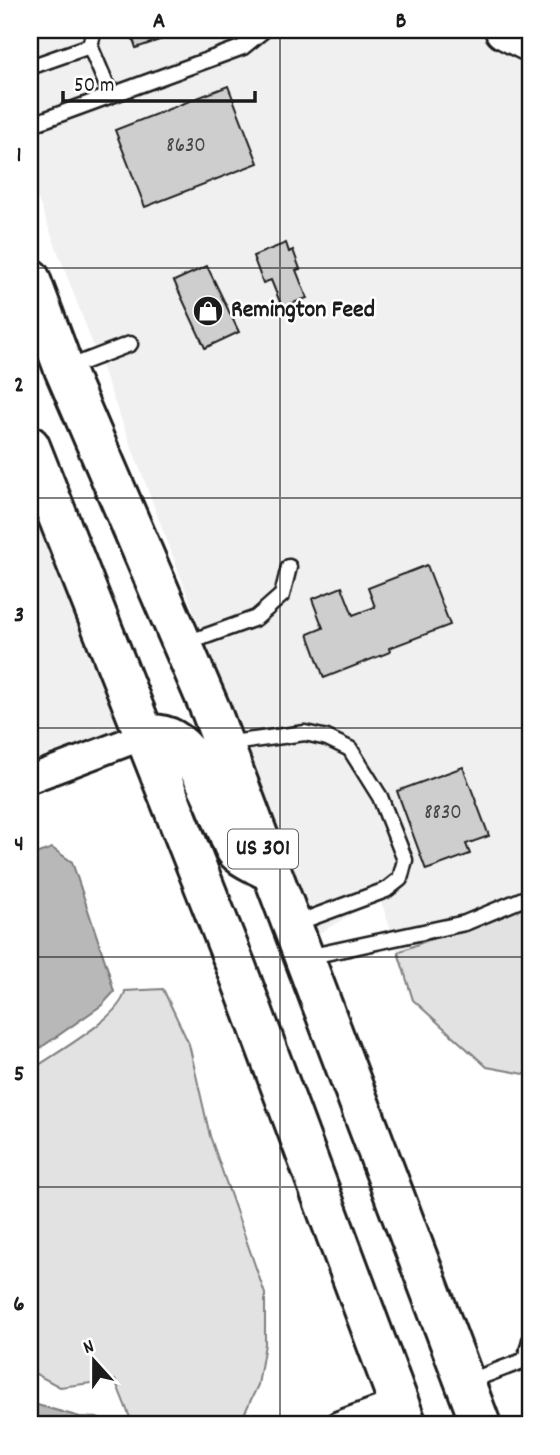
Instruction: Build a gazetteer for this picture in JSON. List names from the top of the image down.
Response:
{
  "streets": {
    "main road": ["US 301"]
  },
  "places": {
    "shop": ["Remington Feed"]
  },
  "house_numbers": ["8630", "8830"],
  "scale_bar": "50 m",
  "north": "top",
  "grid": {
    "columns": ["A", "B"],
    "rows": [
      "1",
      "2",
      "3",
      "4",
      "5",
      "6"
    ]
  }
}
